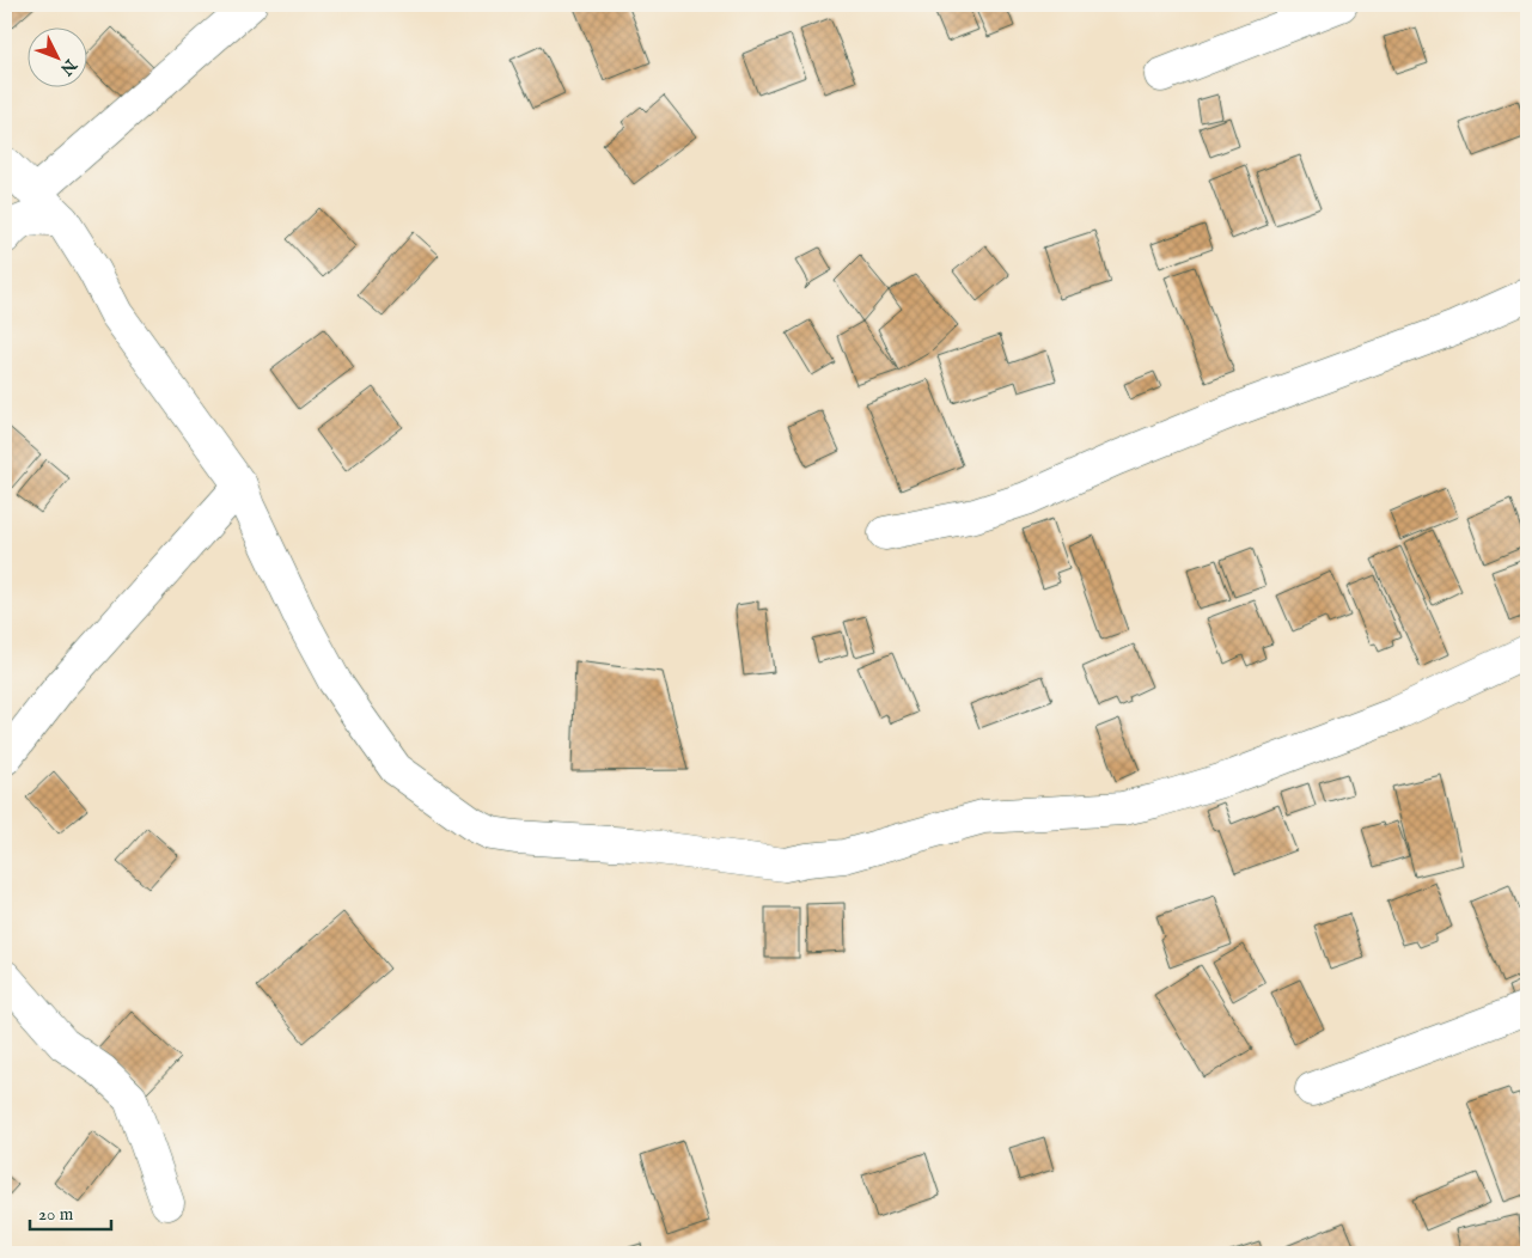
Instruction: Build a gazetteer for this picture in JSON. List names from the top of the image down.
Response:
{
  "scale_bar": "20 m",
  "north": "bottom right"
}
